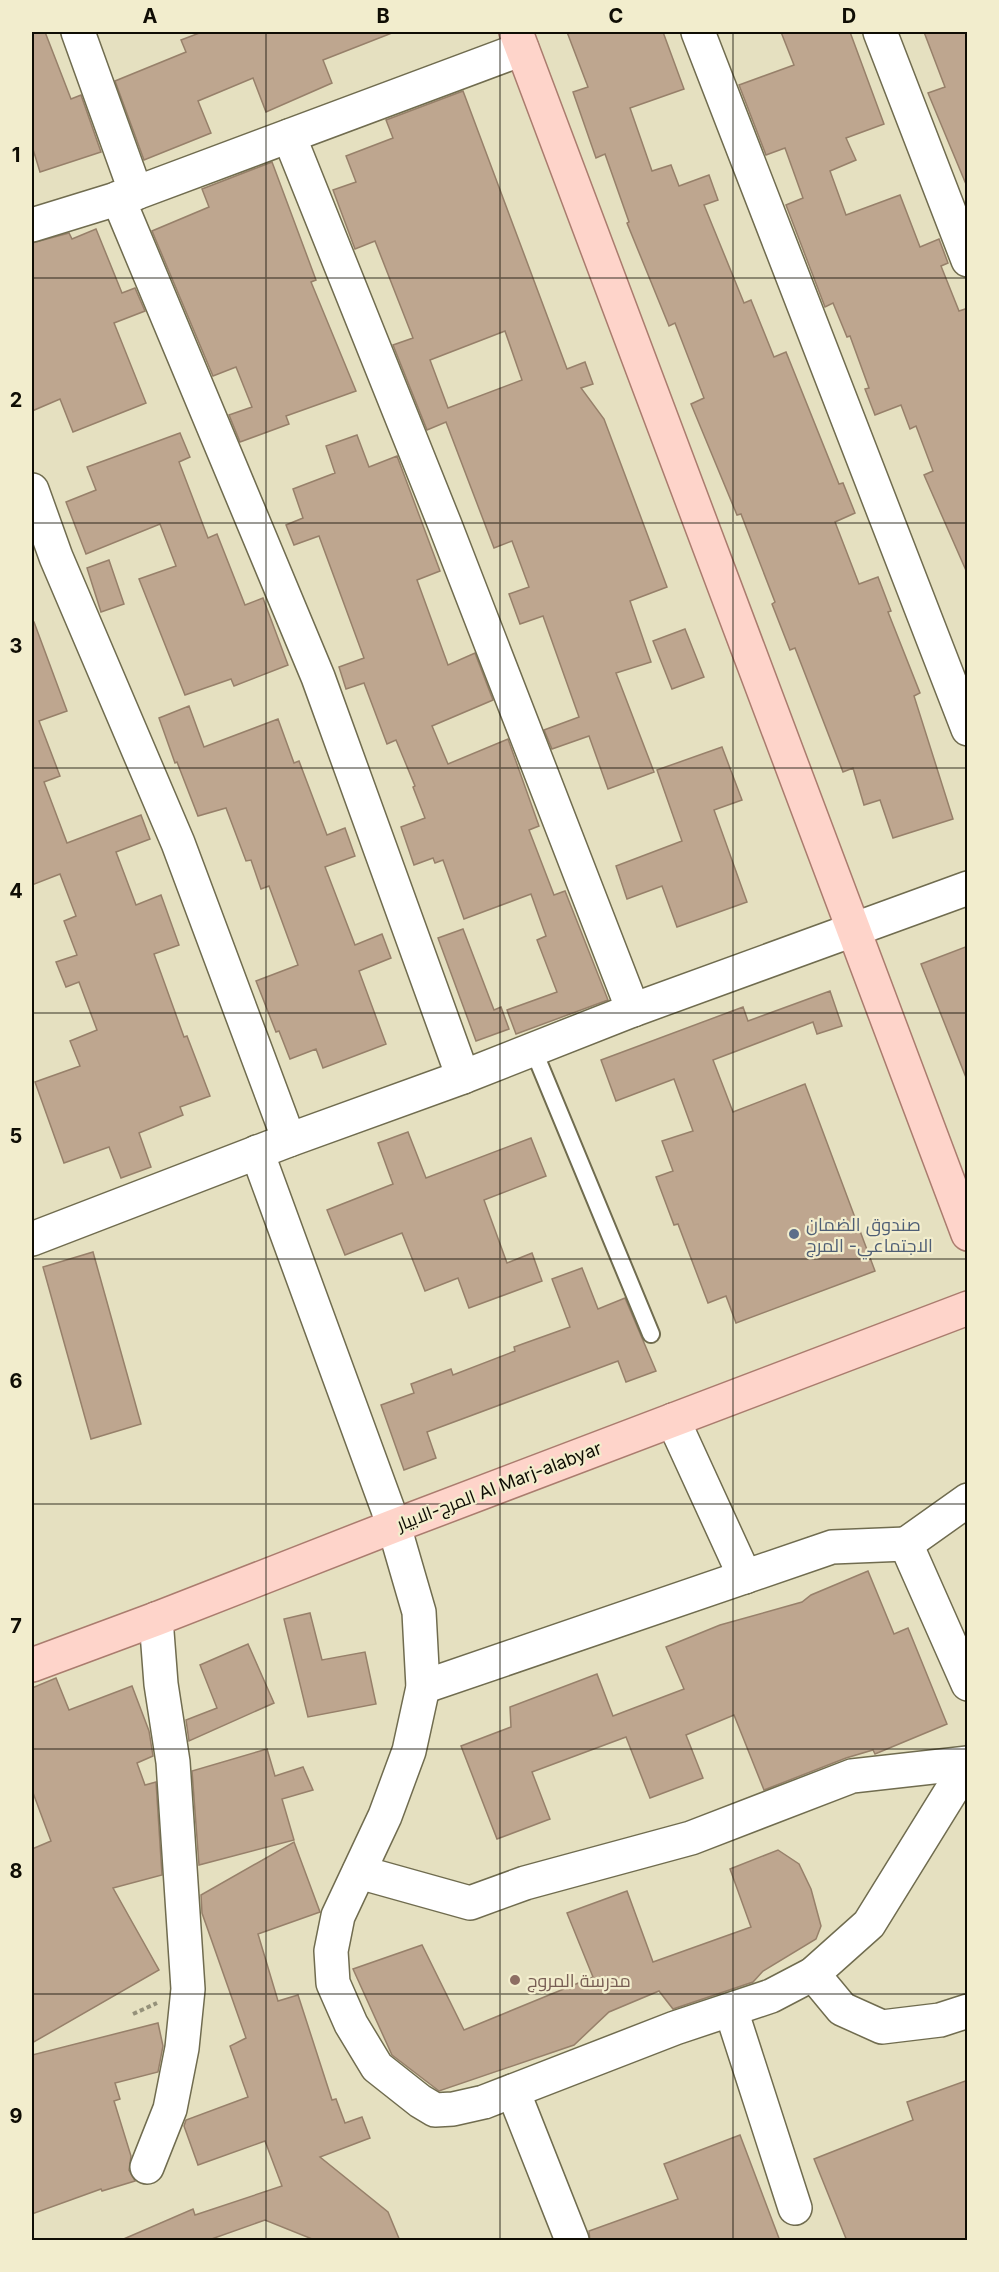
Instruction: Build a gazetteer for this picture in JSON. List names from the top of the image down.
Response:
{
  "streets": {
    "main road": ["المرج-الابيار Al Marj-alabyar"]
  },
  "places": ["صندوق الضمان الاجتماعي- المرج", "مدرسة المروج"],
  "grid": {
    "columns": [
      "A",
      "B",
      "C",
      "D"
    ],
    "rows": [
      "1",
      "2",
      "3",
      "4",
      "5",
      "6",
      "7",
      "8",
      "9"
    ]
  }
}
